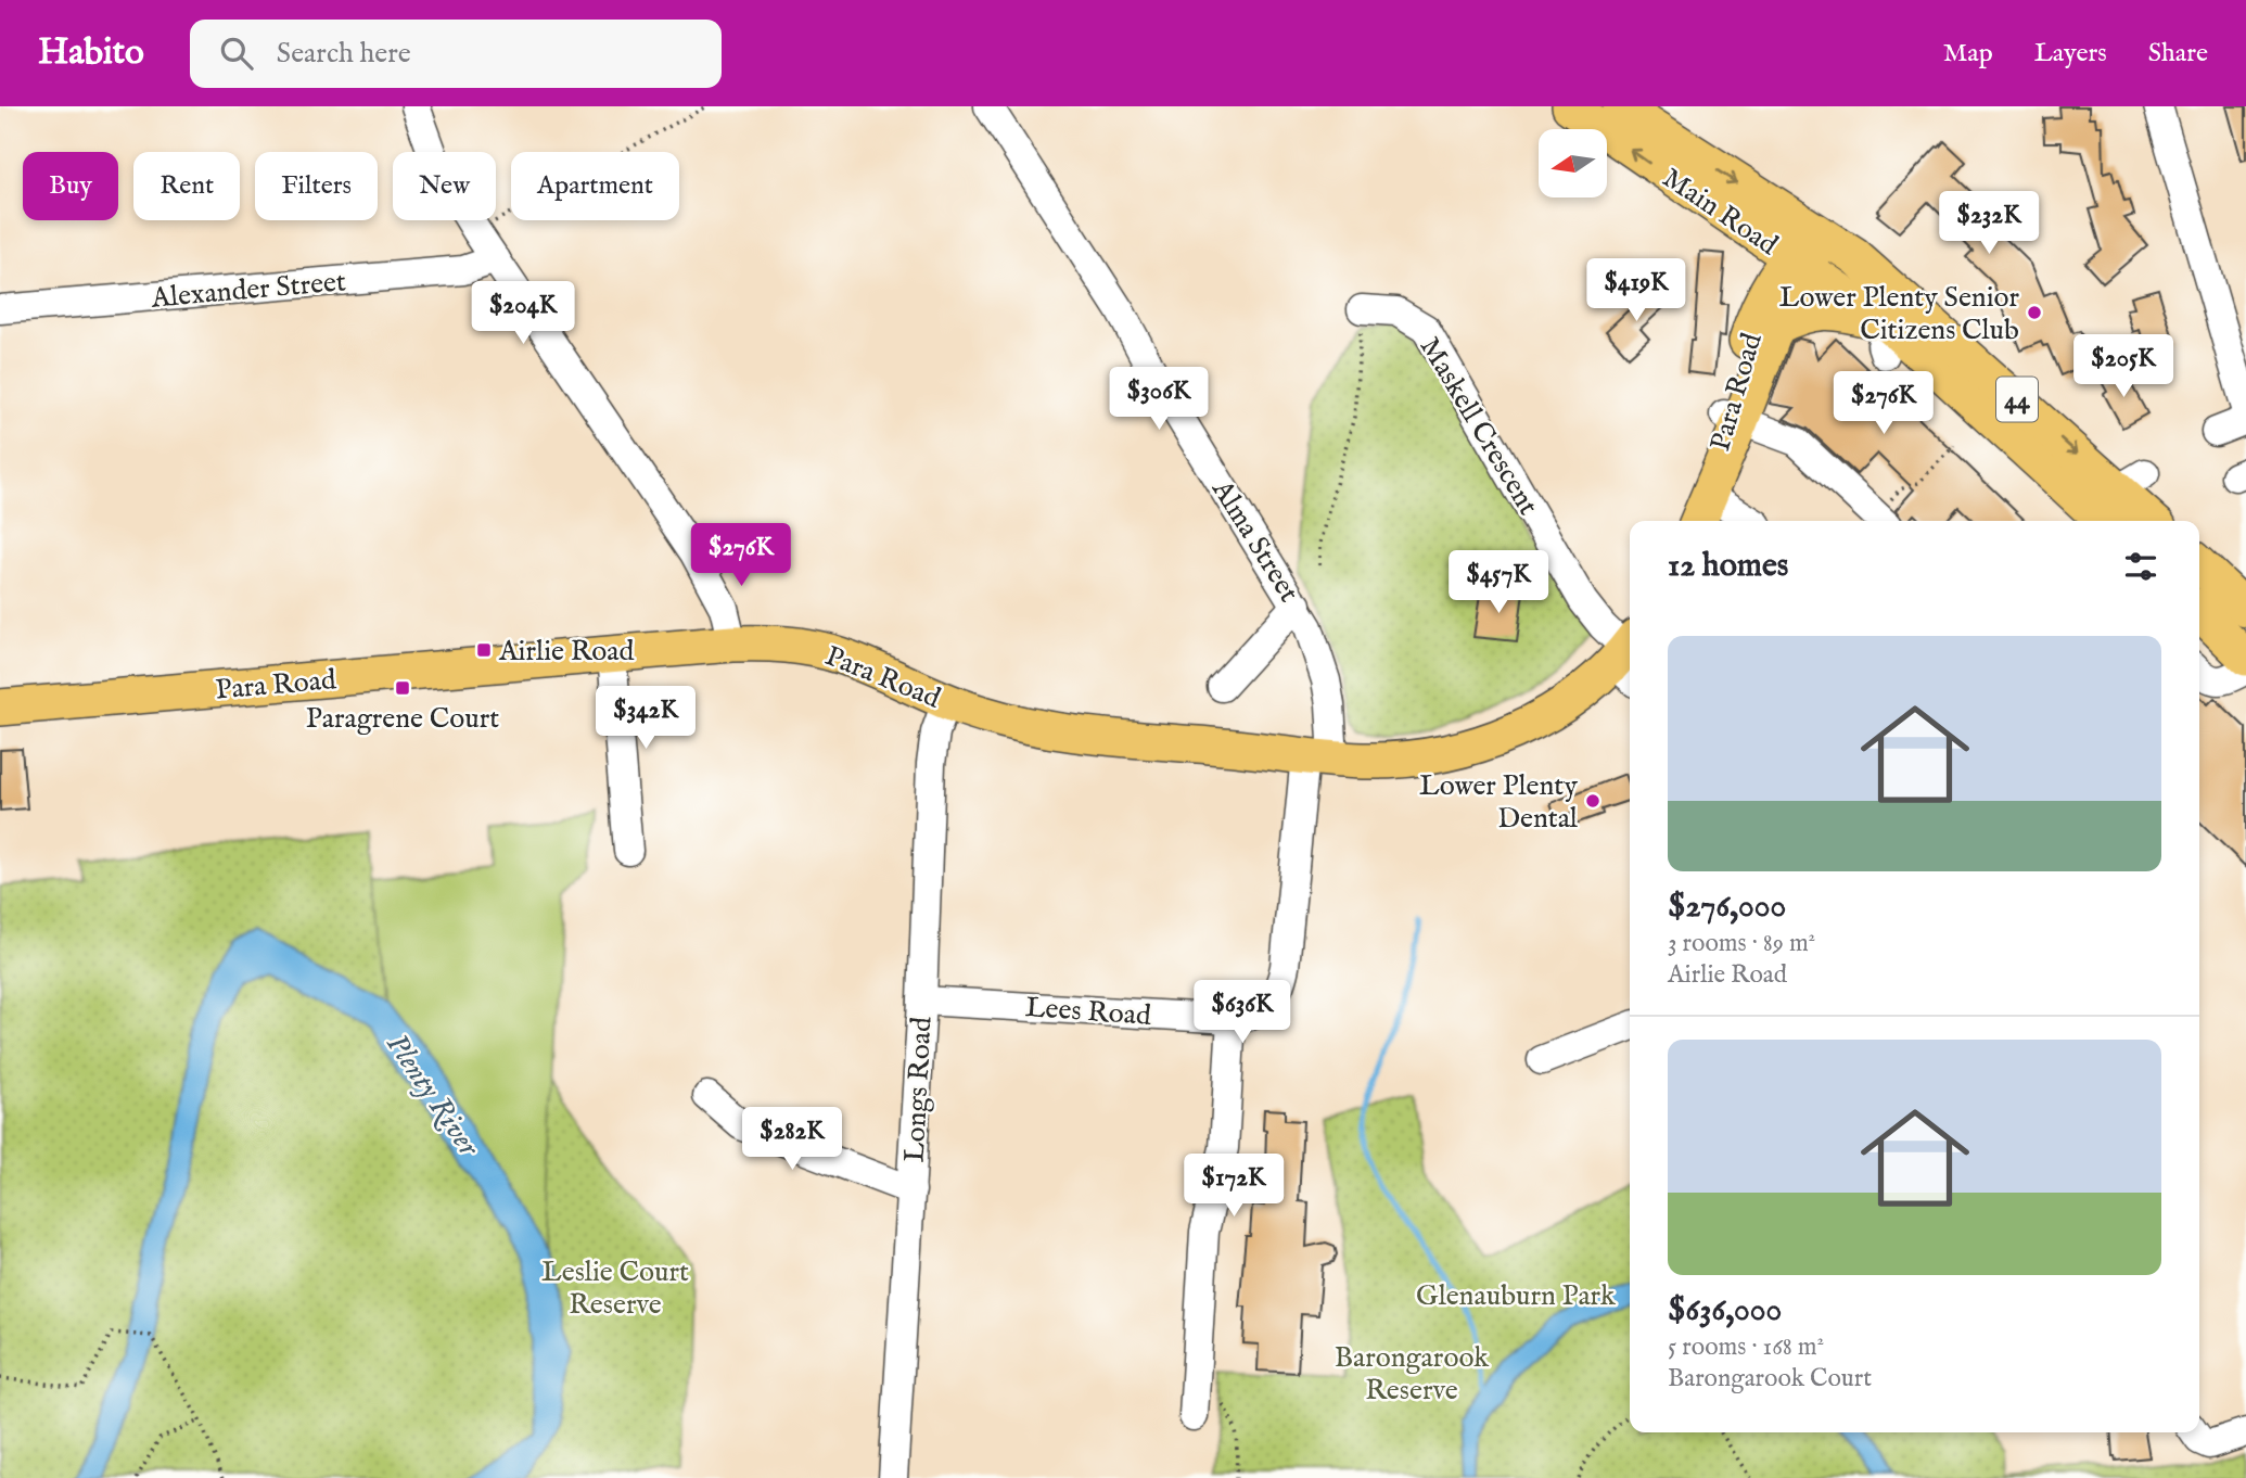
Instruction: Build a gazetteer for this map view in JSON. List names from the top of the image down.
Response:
{
  "streets": {
    "main road": ["Main Road", "Para Road", "44"],
    "street": [
      "Alexander Street",
      "Maskell Crescent",
      "Alma Street",
      "Lees Road",
      "Longs Road"
    ]
  },
  "crossings": [
    ["Main Road", "Para Road"],
    ["Para Road", "Maskell Crescent"],
    ["Para Road", "Alma Street"],
    ["Para Road", "Lees Road"],
    ["Para Road", "Longs Road"],
    ["Alma Street", "Lees Road"],
    ["Lees Road", "Longs Road"]
  ],
  "water": ["Plenty River"],
  "parks": ["Leslie Court Reserve", "Glenauburn Park", "Barongarook Reserve"],
  "places": {
    "other": ["Lower Plenty Senior Citizens Club", "Lower Plenty Dental"],
    "transit": ["Airlie Road", "Paragrene Court"]
  },
  "north": "left",
  "page": {
    "header": "Habito",
    "search": "Search here",
    "nav": ["Map", "Layers", "Share"],
    "chip": [
      "Buy",
      "Rent",
      "Filters",
      "New",
      "Apartment"
    ],
    "price": [
      "$232K",
      "$419K",
      "$204K",
      "$205K",
      "$306K",
      "$276K",
      "$276K",
      "$457K",
      "$342K",
      "$636K",
      "$282K",
      "$172K"
    ],
    "heading": "12 homes",
    "list": [
      {
        "name": "$276,000",
        "note": "3 rooms · 89 m² · Airlie Road"
      },
      {
        "name": "$636,000",
        "note": "5 rooms · 168 m² · Barongarook Court"
      }
    ]
  }
}
